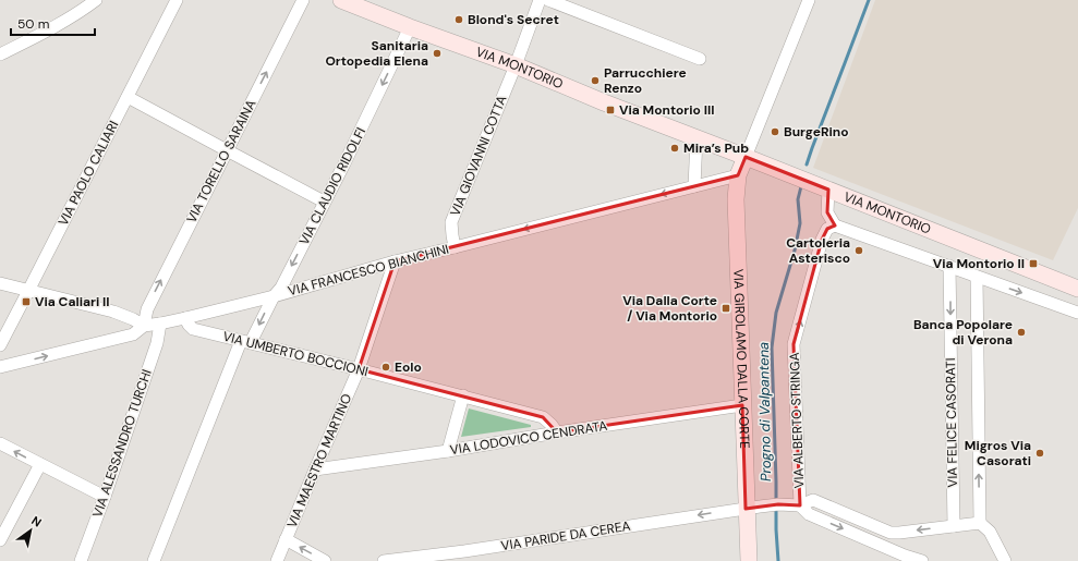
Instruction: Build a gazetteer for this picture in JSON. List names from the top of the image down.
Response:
{
  "streets": {
    "street": [
      "VIA MONTORIO",
      "VIA GIOVANNI COTTA",
      "VIA TORELLO SARAINA",
      "VIA PAOLO CALIARI",
      "VIA CLAUDIO RIDOLFI",
      "VIA FRANCESCO BIANCHINI",
      "VIA UMBERTO BOCCIONI",
      "VIA GIROLAMO DALLA CORTE",
      "VIA ALBERTO STRINGA",
      "VIA FELICE CASORATI",
      "VIA LODOVICO CENDRATA",
      "VIA ALESSANDRO TURCHI",
      "VIA MAESTRO MARTINO",
      "VIA PARIDE DA CEREA"
    ]
  },
  "crossings": [
    ["VIA MONTORIO", "VIA GIOVANNI COTTA"],
    ["VIA MONTORIO", "VIA CLAUDIO RIDOLFI"],
    ["VIA MONTORIO", "VIA GIROLAMO DALLA CORTE"],
    ["VIA MONTORIO", "VIA ALBERTO STRINGA"],
    ["VIA MONTORIO", "VIA FELICE CASORATI"],
    ["VIA GIOVANNI COTTA", "VIA FRANCESCO BIANCHINI"],
    ["VIA TORELLO SARAINA", "VIA FRANCESCO BIANCHINI"],
    ["VIA CLAUDIO RIDOLFI", "VIA FRANCESCO BIANCHINI"],
    ["VIA CLAUDIO RIDOLFI", "VIA UMBERTO BOCCIONI"],
    ["VIA FRANCESCO BIANCHINI", "VIA UMBERTO BOCCIONI"],
    ["VIA FRANCESCO BIANCHINI", "VIA GIROLAMO DALLA CORTE"],
    ["VIA FRANCESCO BIANCHINI", "VIA ALESSANDRO TURCHI"],
    ["VIA FRANCESCO BIANCHINI", "VIA MAESTRO MARTINO"],
    ["VIA UMBERTO BOCCIONI", "VIA LODOVICO CENDRATA"],
    ["VIA UMBERTO BOCCIONI", "VIA MAESTRO MARTINO"],
    ["VIA GIROLAMO DALLA CORTE", "VIA LODOVICO CENDRATA"],
    ["VIA GIROLAMO DALLA CORTE", "VIA PARIDE DA CEREA"],
    ["VIA ALBERTO STRINGA", "VIA PARIDE DA CEREA"],
    ["VIA FELICE CASORATI", "VIA PARIDE DA CEREA"],
    ["VIA LODOVICO CENDRATA", "VIA MAESTRO MARTINO"]
  ],
  "one_way": [
    "VIA TORELLO SARAINA",
    "VIA CLAUDIO RIDOLFI",
    "VIA ALBERTO STRINGA",
    "VIA PARIDE DA CEREA"
  ],
  "water": ["Progno di Valpantena"],
  "places": {
    "other": [
      "Blond's Secret",
      "Sanitaria Ortopedia Elena",
      "Parrucchiere Renzo",
      "BurgeRino",
      "Mira’s Pub",
      "Cartoleria Asterisco",
      "Banca Popolare di Verona",
      "Eolo",
      "Migros Via Casorati"
    ],
    "transit": [
      "Via Montorio III",
      "Via Montorio II",
      "Via Caliari II",
      "Via Dalla Corte / Via Montorio"
    ]
  },
  "scale_bar": "50 m",
  "north": "top right"
}
